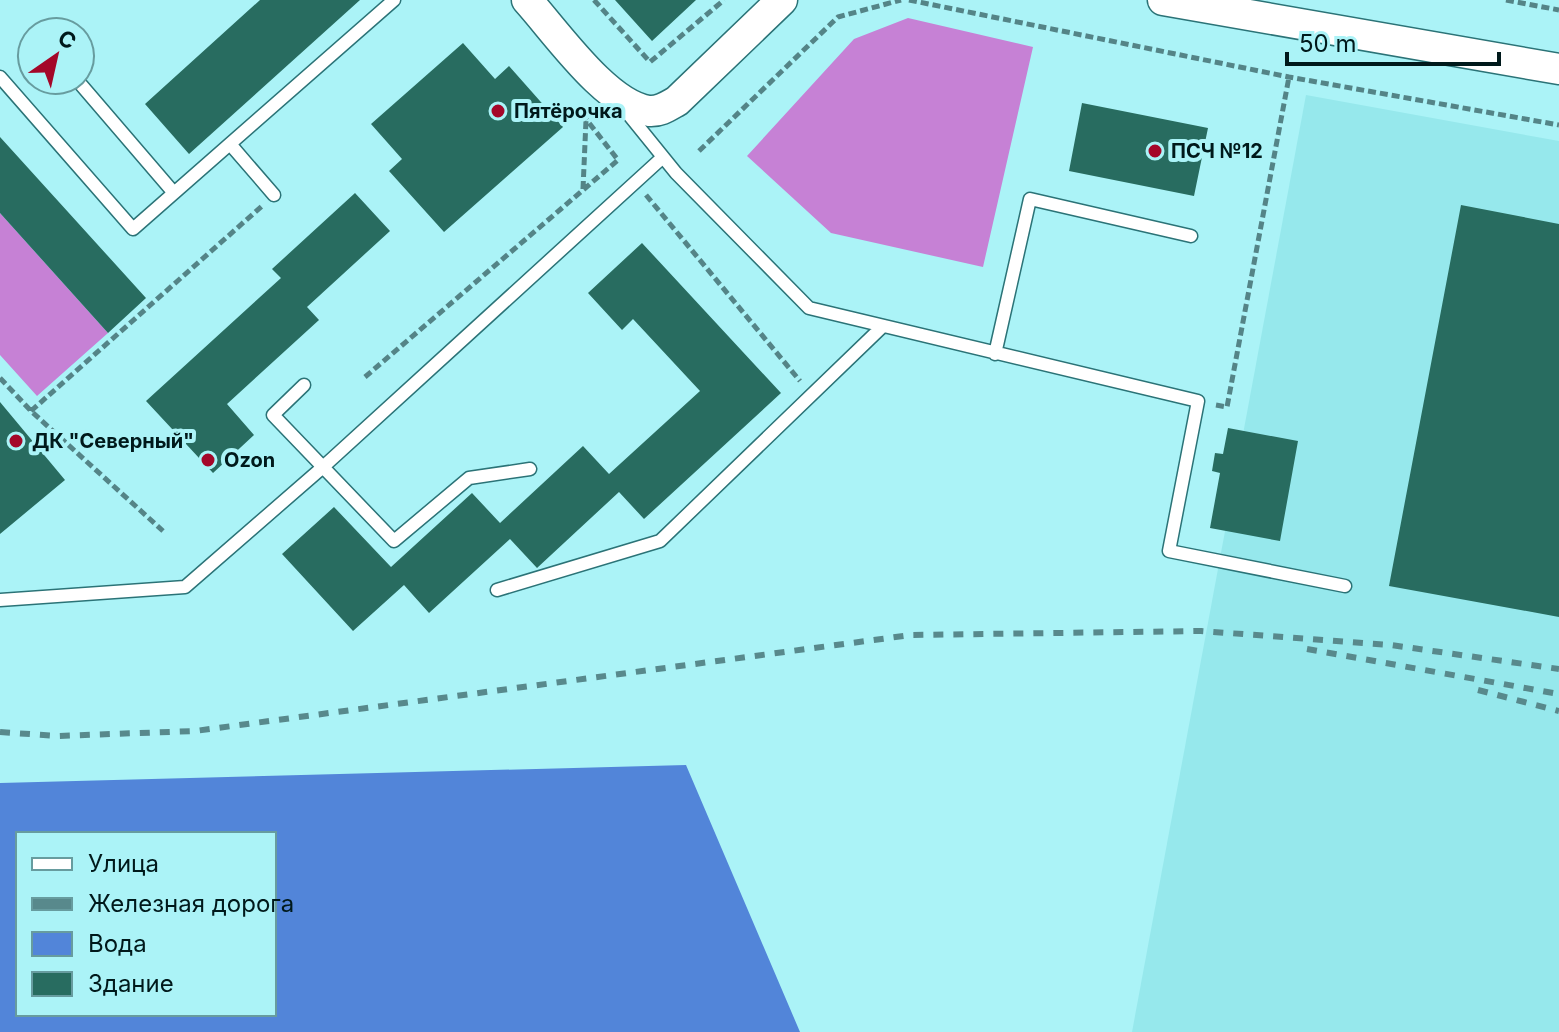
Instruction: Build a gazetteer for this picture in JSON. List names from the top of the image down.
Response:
{
  "places": [
    "Пятёрочка",
    "ПСЧ №12",
    "ДК \"Северный\"",
    "Ozon"
  ],
  "legend": [
    "Улица",
    "Железная дорога",
    "Вода",
    "Здание"
  ],
  "scale_bar": "50 m",
  "north": "top right"
}
